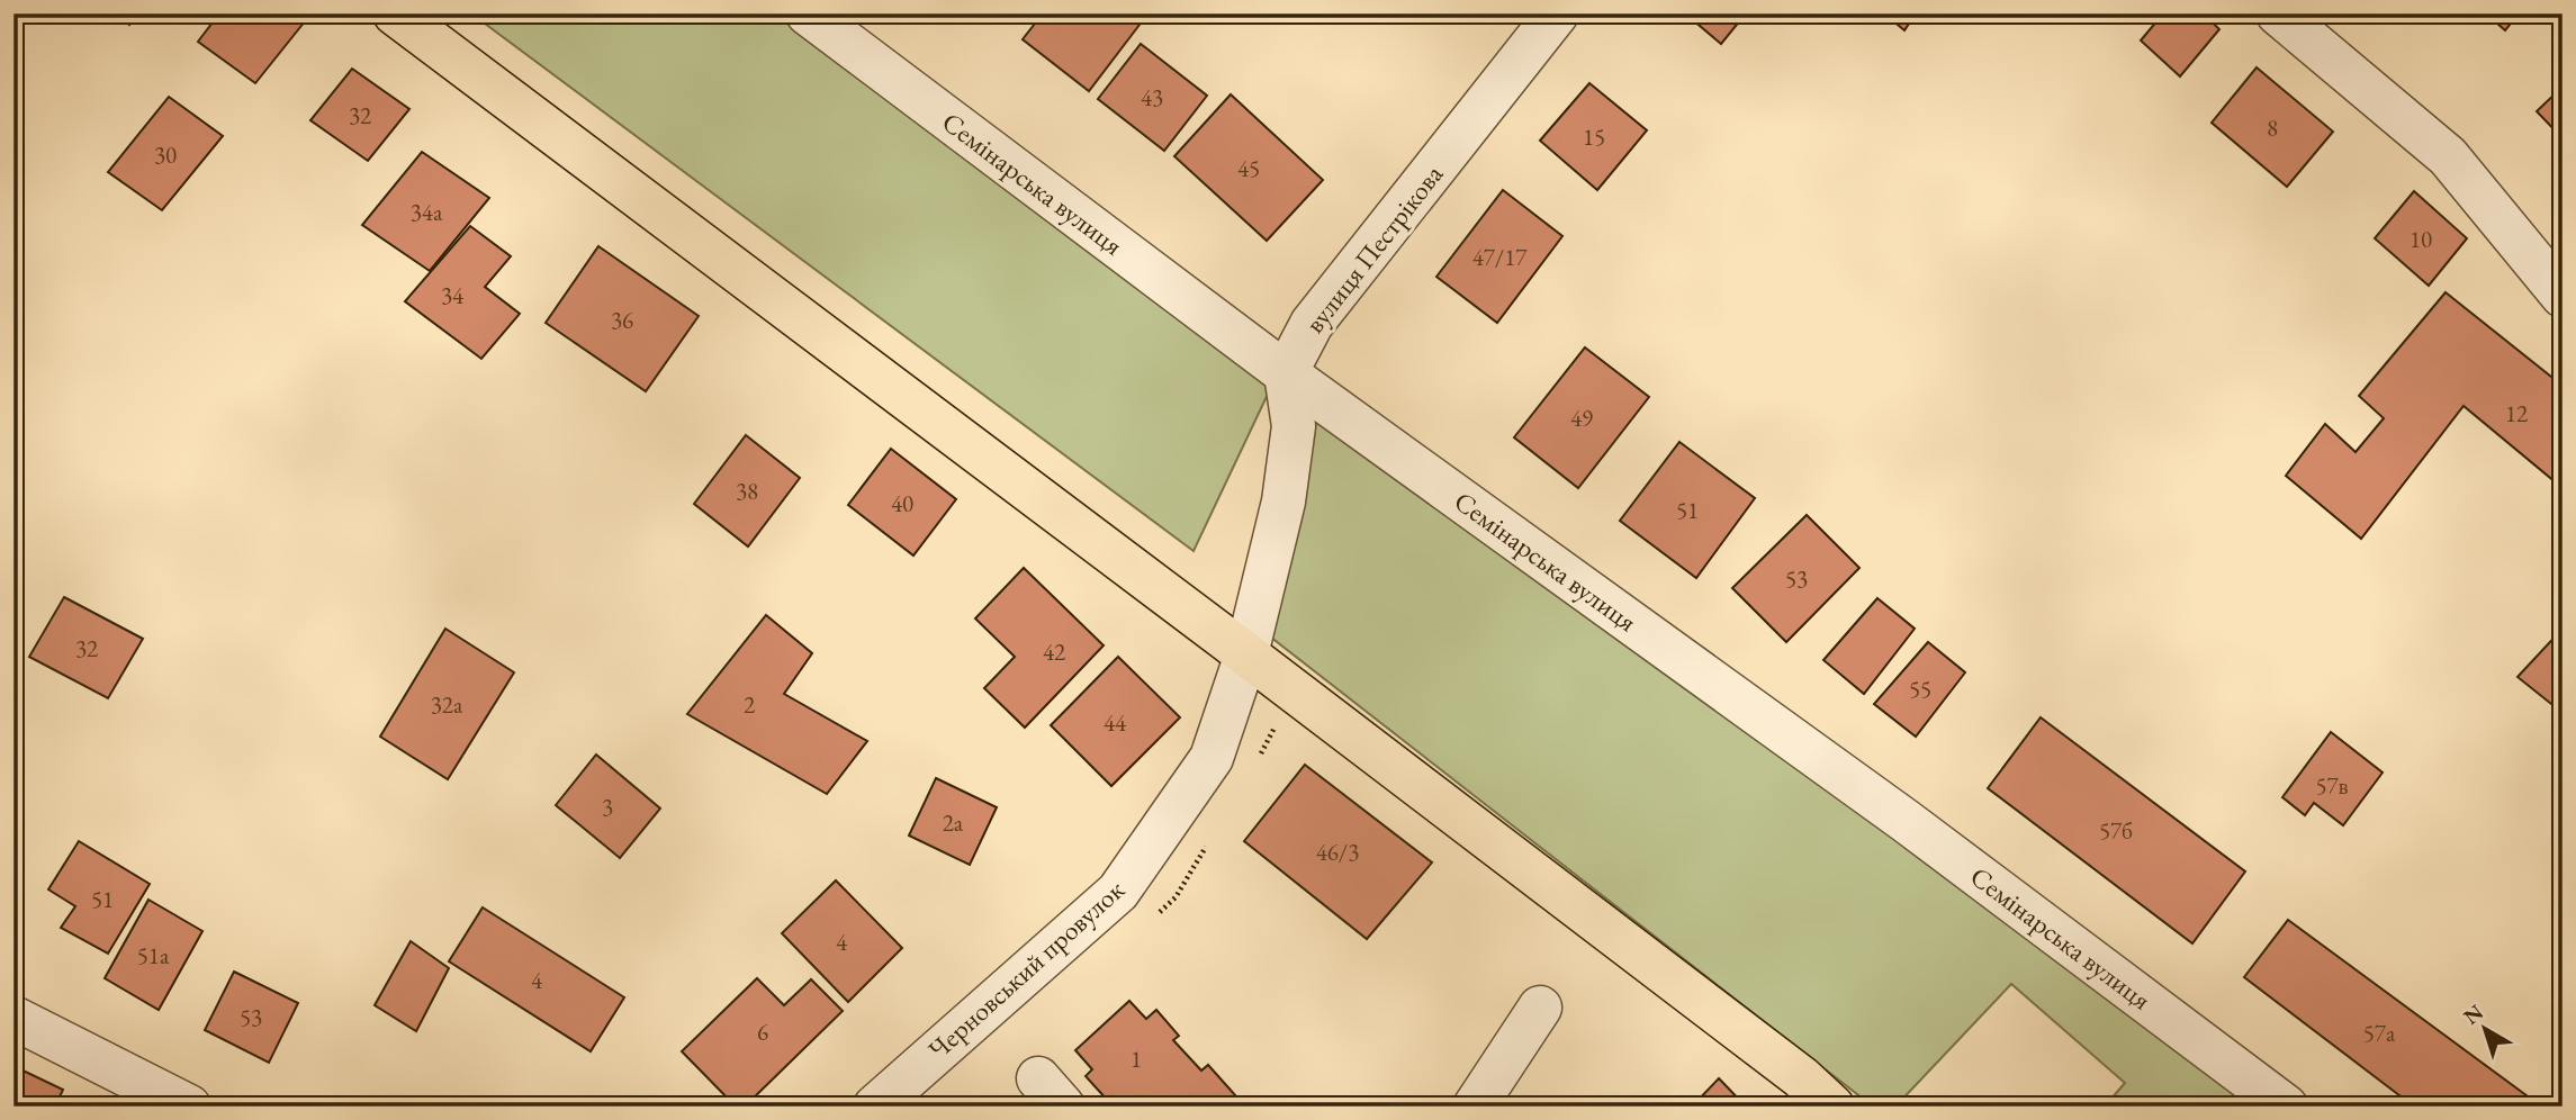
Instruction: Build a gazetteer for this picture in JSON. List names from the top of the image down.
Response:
{
  "streets": {
    "street": ["Семінарська вулиця", "вулиця Пестрікова", "Черновський провулок"]
  },
  "crossings": [
    ["Семінарська вулиця", "вулиця Пестрікова"]
  ],
  "house_numbers": [
    "43",
    "32",
    "8",
    "15",
    "30",
    "45",
    "34а",
    "10",
    "47/17",
    "34",
    "36",
    "12",
    "49",
    "38",
    "40",
    "51",
    "53",
    "32",
    "42",
    "55",
    "32а",
    "2",
    "44",
    "57в",
    "3",
    "2а",
    "57б",
    "46/3",
    "51",
    "4",
    "51а",
    "4",
    "53",
    "6",
    "57а",
    "1"
  ],
  "north": "top left"
}
